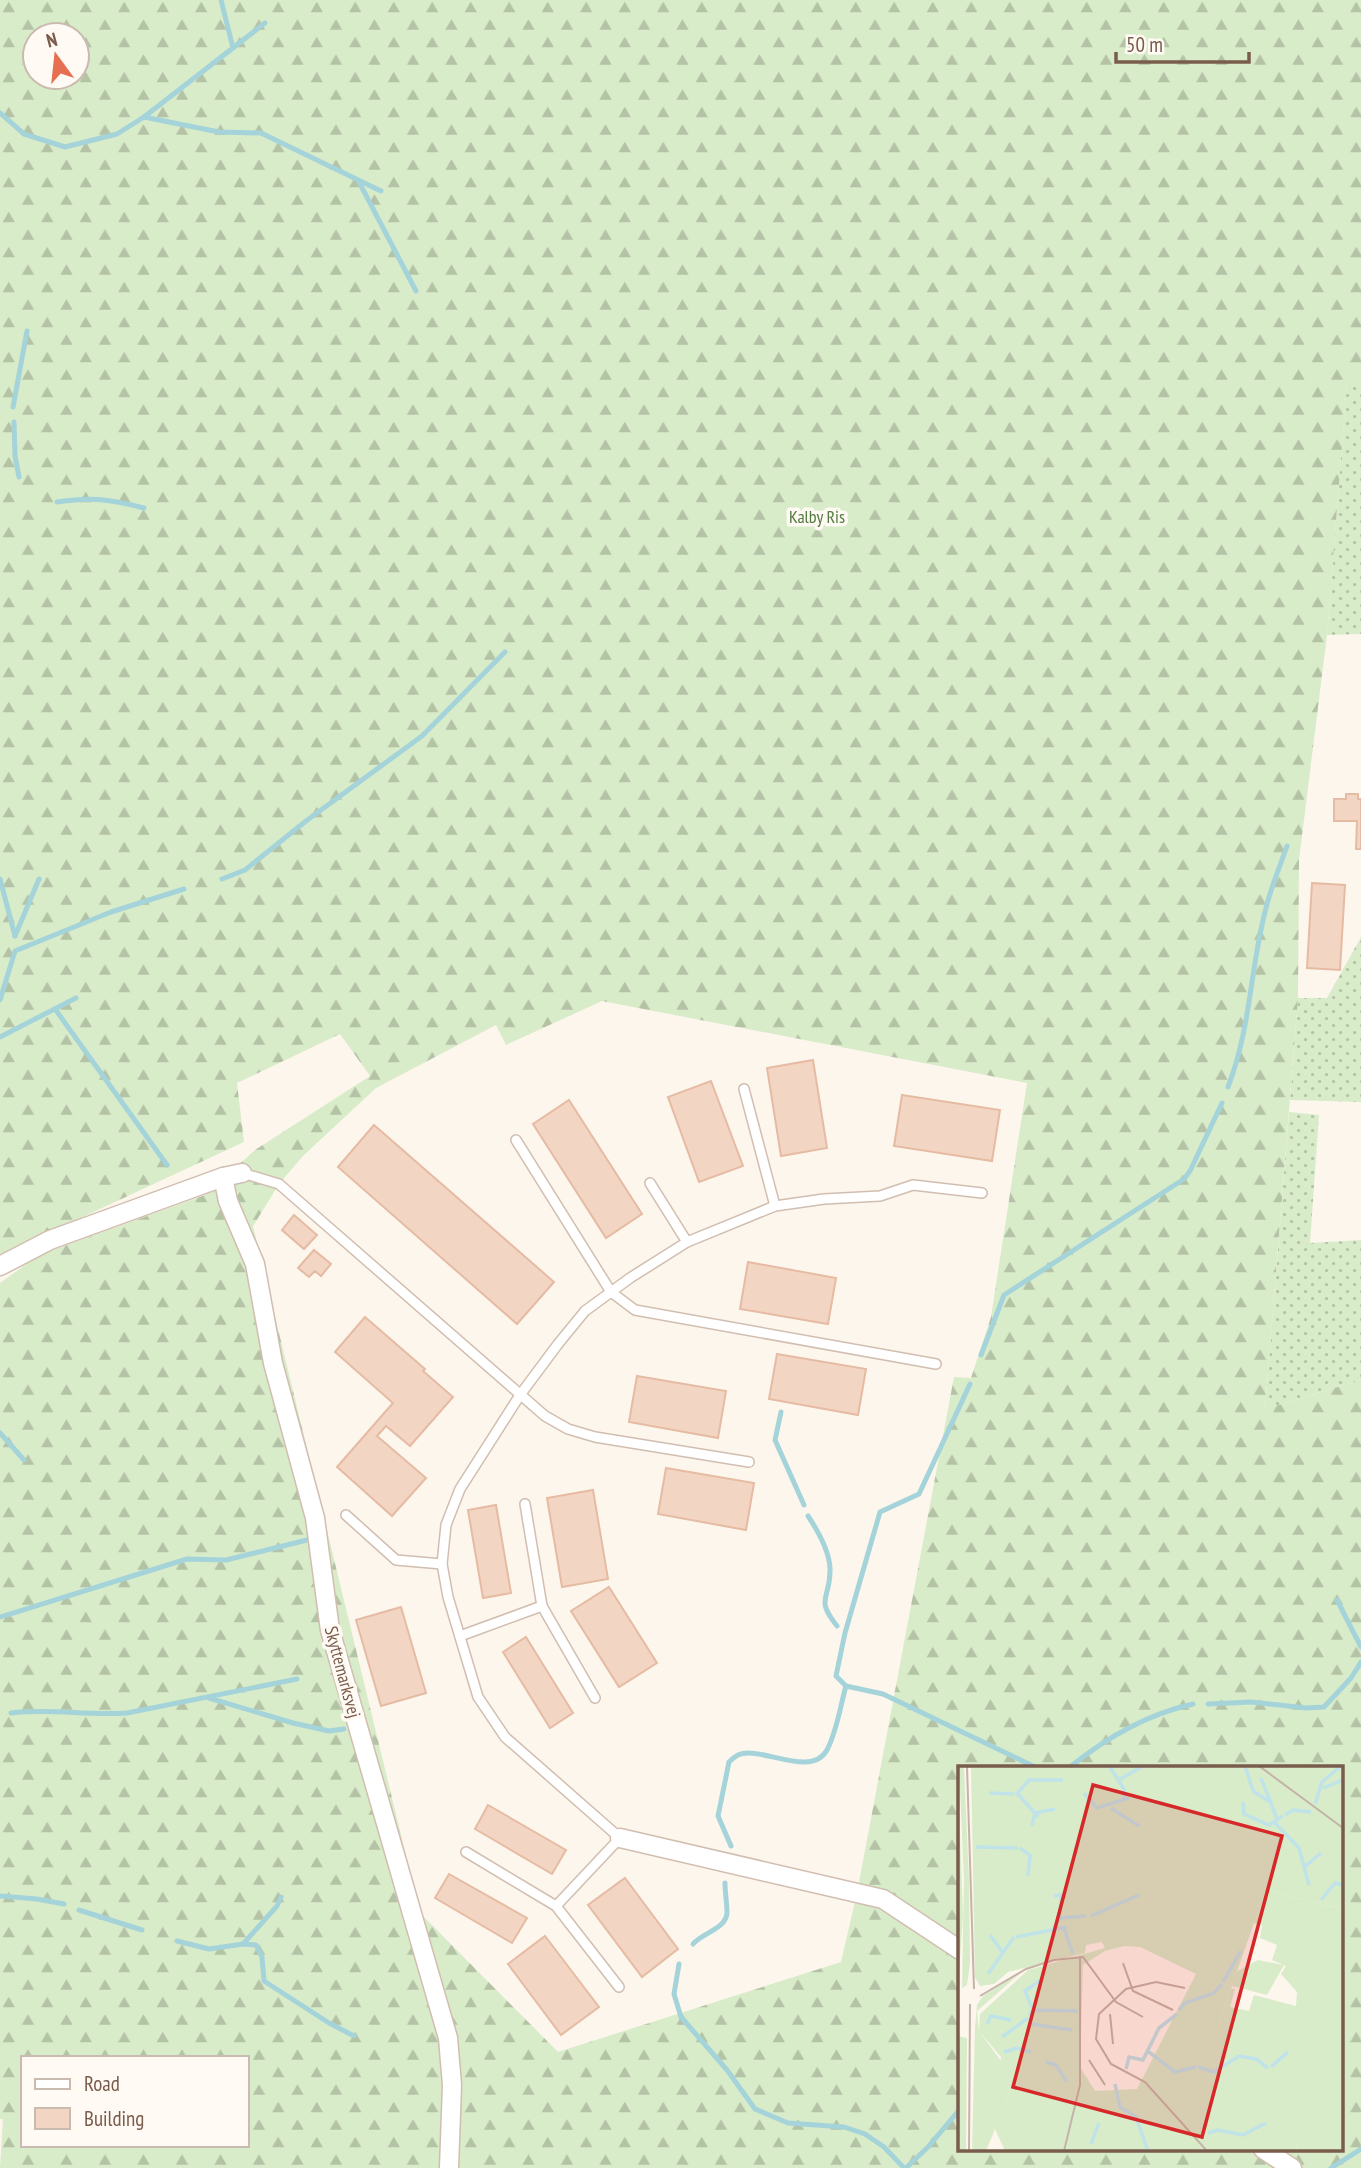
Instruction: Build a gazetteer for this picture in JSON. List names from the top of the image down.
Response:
{
  "streets": {
    "street": ["Skyttemarksvej"]
  },
  "parks": ["Kalby Ris"],
  "legend": ["Road", "Building"],
  "scale_bar": "50 m",
  "north": "top"
}
